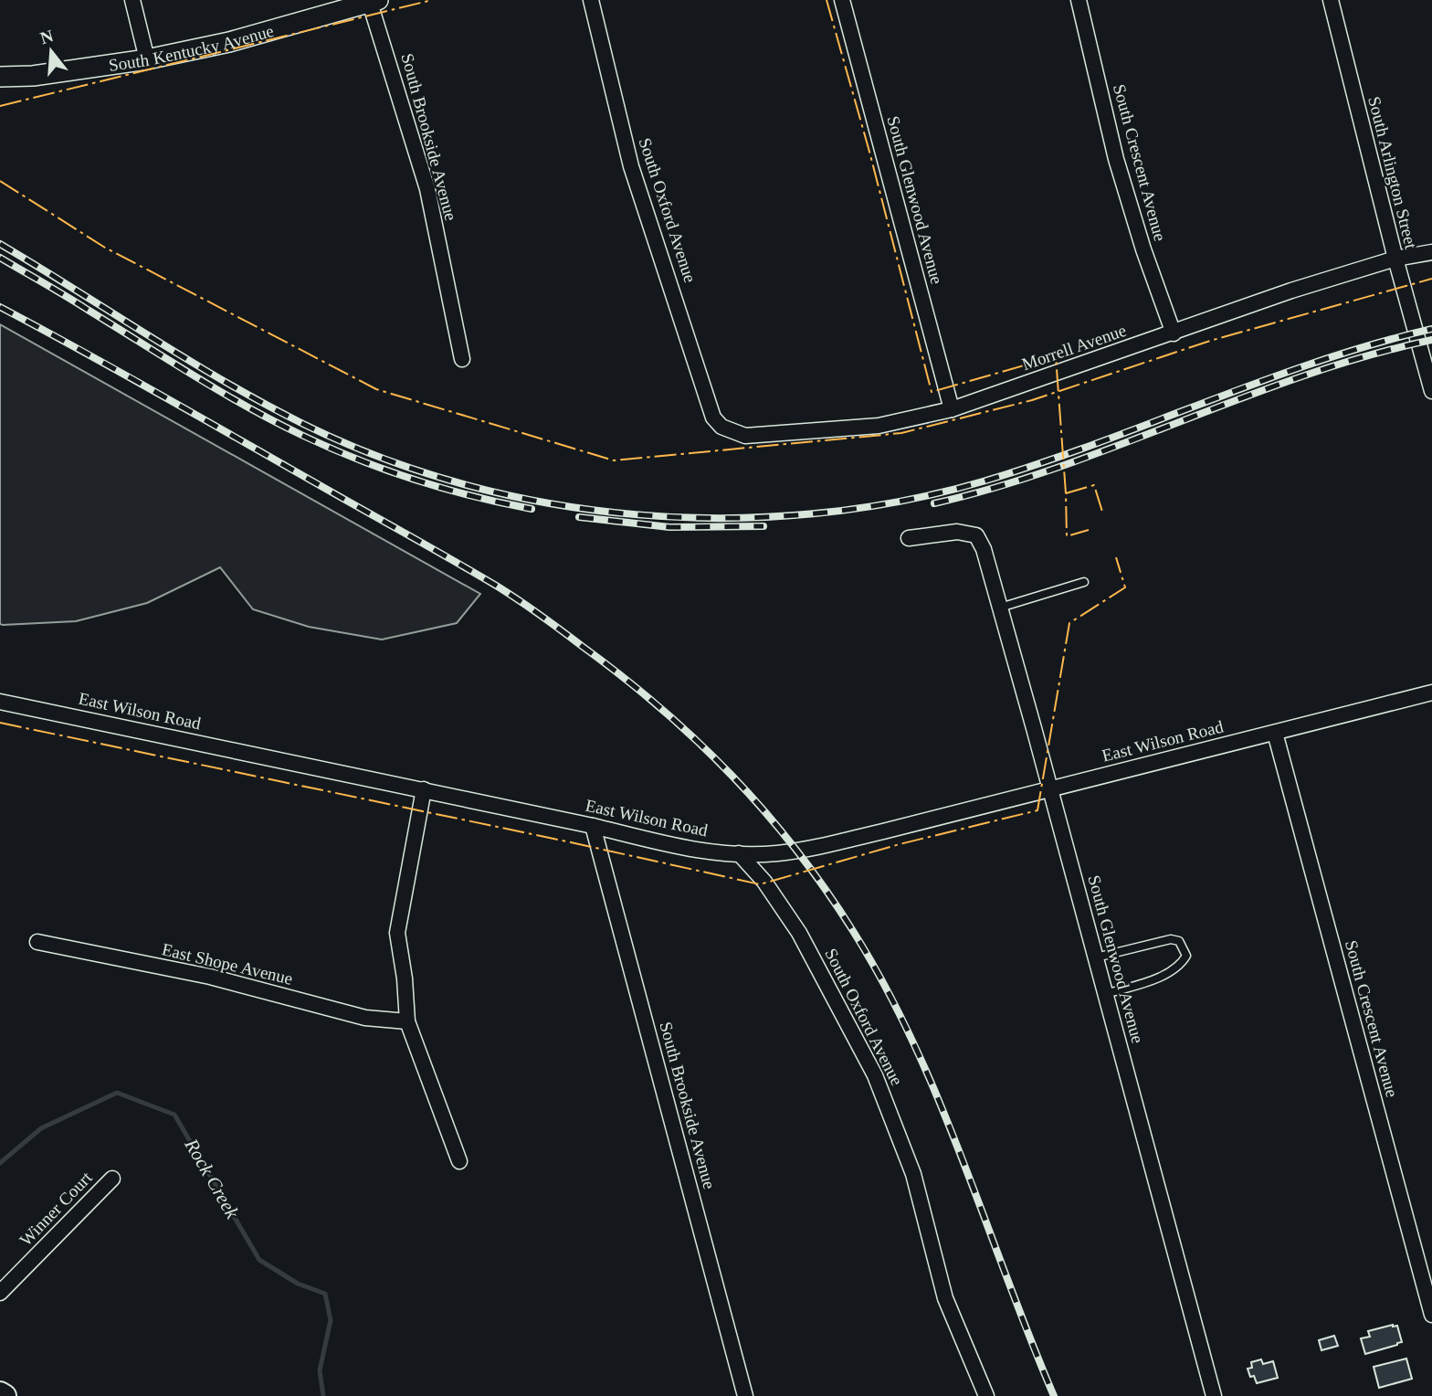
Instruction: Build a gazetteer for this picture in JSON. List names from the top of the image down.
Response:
{
  "streets": {
    "street": [
      "South Kentucky Avenue",
      "South Brookside Avenue",
      "South Crescent Avenue",
      "South Arlington Street",
      "South Glenwood Avenue",
      "South Oxford Avenue",
      "Morrell Avenue",
      "East Wilson Road",
      "East Shope Avenue",
      "Winner Court"
    ]
  },
  "crossings": [
    ["South Kentucky Avenue", "South Brookside Avenue"],
    ["South Brookside Avenue", "East Wilson Road"],
    ["South Crescent Avenue", "Morrell Avenue"],
    ["South Crescent Avenue", "East Wilson Road"],
    ["South Arlington Street", "Morrell Avenue"],
    ["South Glenwood Avenue", "Morrell Avenue"],
    ["South Glenwood Avenue", "East Wilson Road"],
    ["South Oxford Avenue", "Morrell Avenue"],
    ["South Oxford Avenue", "East Wilson Road"]
  ],
  "water": ["Rock Creek"],
  "north": "top"
}
